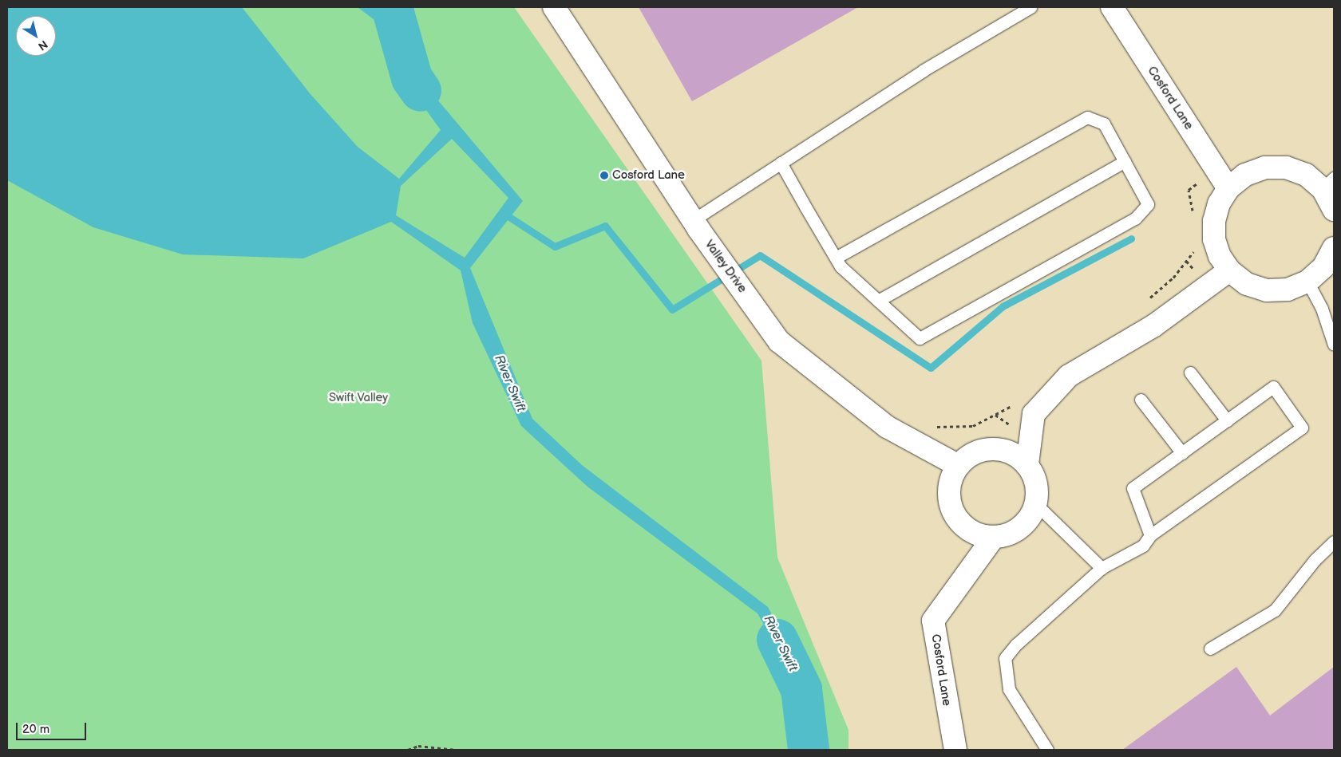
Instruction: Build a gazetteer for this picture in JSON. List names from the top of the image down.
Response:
{
  "streets": {
    "street": ["Cosford Lane", "Valley Drive"]
  },
  "crossings": [
    ["Cosford Lane", "Valley Drive"]
  ],
  "water": ["River Swift"],
  "parks": ["Swift Valley"],
  "places": ["Cosford Lane"],
  "scale_bar": "20 m",
  "north": "bottom right"
}
